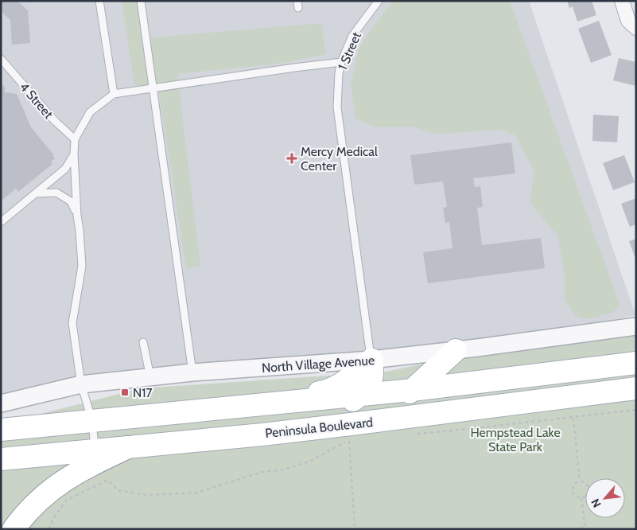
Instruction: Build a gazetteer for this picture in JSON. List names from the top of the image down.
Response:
{
  "streets": {
    "main road": ["Peninsula Boulevard"],
    "street": ["North Village Avenue"],
    "lane": ["1 Street", "4 Street"]
  },
  "crossings": [
    ["1 Street", "North Village Avenue"]
  ],
  "parks": ["Hempstead Lake State Park"],
  "places": {
    "health": ["Mercy Medical Center"],
    "transit": ["N17"]
  },
  "north": "bottom left"
}
